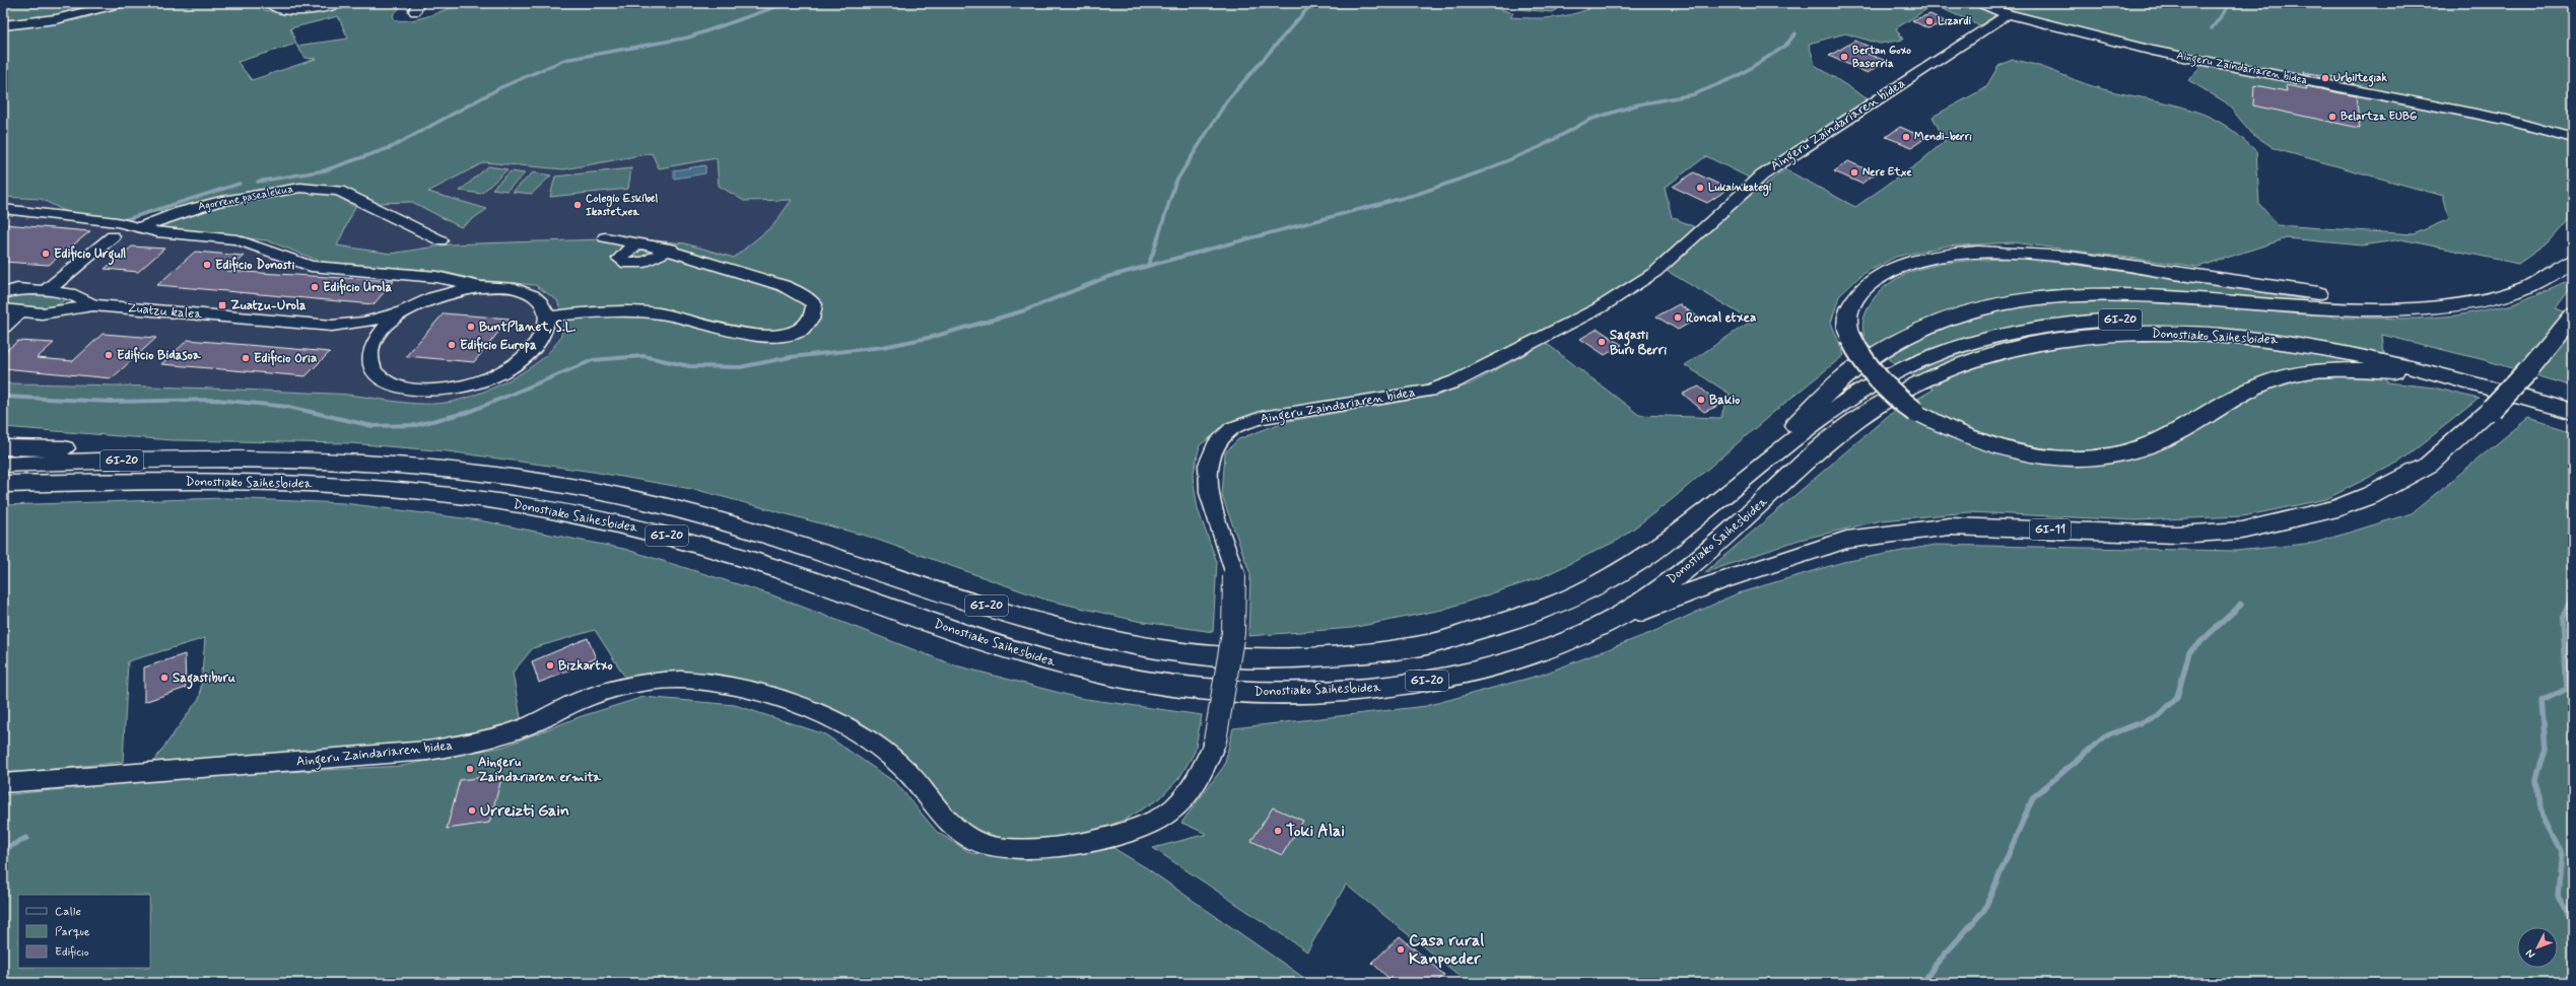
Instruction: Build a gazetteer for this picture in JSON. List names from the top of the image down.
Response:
{
  "streets": {
    "highway": ["GI-20", "Donostiako Saihesbidea", "GI-11"],
    "street": ["Aingeru Zaindariaren bidea", "Agorrene pasealekua", "Zuatzu kalea"]
  },
  "crossings": [
    ["Donostiako Saihesbidea", "GI-11"]
  ],
  "places": {
    "other": [
      "Lizardi",
      "Bertan Goxo Baserria",
      "Urbiltegiak",
      "Belartza EUBG",
      "Mendi-berri",
      "Nere Etxe",
      "Lukainkategi",
      "Colegio Eskibel Ikastetxea",
      "Edificio Urgull",
      "Edificio Donosti",
      "Edificio Urola",
      "Roncal etxea",
      "BuntPlanet, S.L.",
      "Sagasti Buru Berri",
      "Edificio Europa",
      "Edificio Bidasoa",
      "Edificio Oria",
      "Bakio",
      "Bizkartxo",
      "Sagastiburu",
      "Aingeru Zaindariaren ermita",
      "Urreizti Gain",
      "Toki Alai",
      "Casa rural Kanpoeder"
    ],
    "transit": ["Zuatzu-Urola"]
  },
  "legend": ["Calle", "Parque", "Edificio"],
  "north": "bottom left"
}
